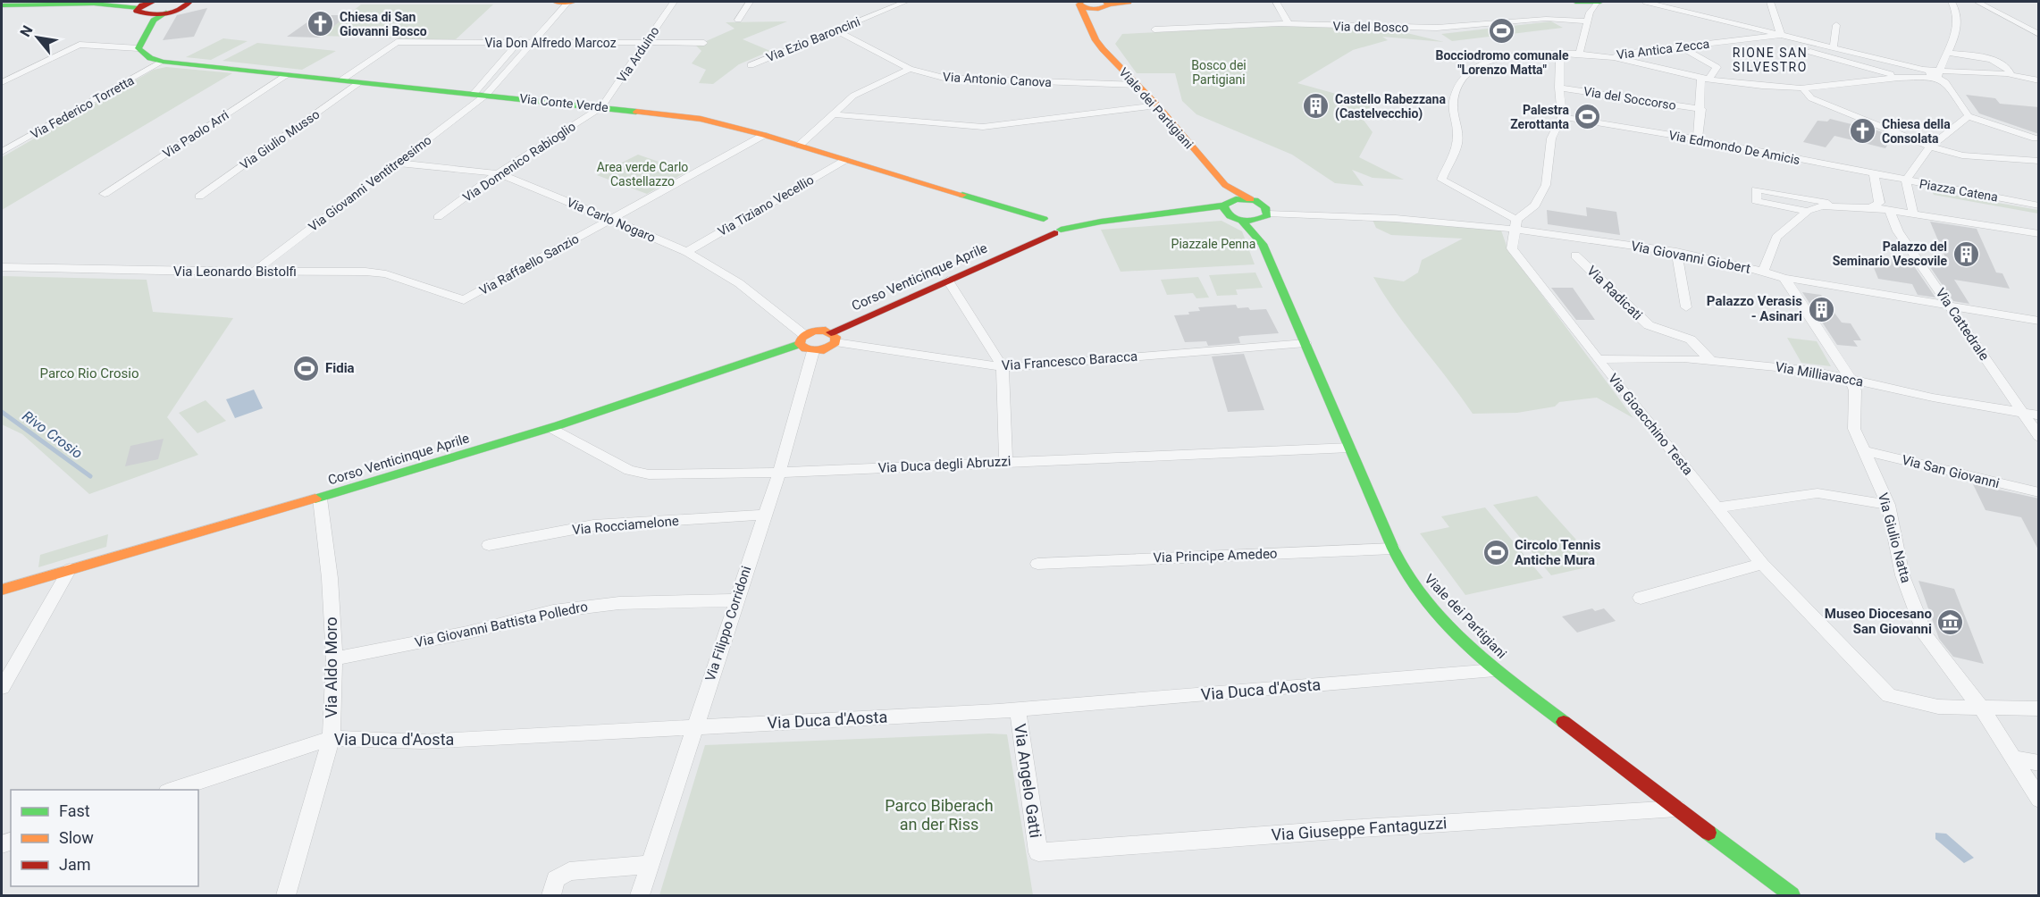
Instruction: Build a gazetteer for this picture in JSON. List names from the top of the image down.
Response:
{
  "streets": {
    "street": [
      "Via del Bosco",
      "Via Ezio Baroncini",
      "Via Don Alfredo Marcoz",
      "Via Antica Zecca",
      "Via Arduino",
      "Via Antonio Canova",
      "Via del Soccorso",
      "Via Conte Verde",
      "Via Federico Torretta",
      "Viale dei Partigiani",
      "Via Paolo Arri",
      "Via Giulio Musso",
      "Via Edmondo De Amicis",
      "Via Domenico Rabioglio",
      "Via Giovanni Ventitreesimo",
      "Piazza Catena",
      "Via Tiziano Vecellio",
      "Via Carlo Nogaro",
      "Via Giovanni Giobert",
      "Via Raffaello Sanzio",
      "Via Leonardo Bistolfi",
      "Corso Venticinque Aprile",
      "Via Radicati",
      "Via Cattedrale",
      "Via Francesco Baracca",
      "Via Milliavacca",
      "Via Gioacchino Testa",
      "Via Duca degli Abruzzi",
      "Via San Giovanni",
      "Via Rocciamelone",
      "Via Giulio Natta",
      "Via Principe Amedeo",
      "Via Filippo Corridoni",
      "Via Giovanni Battista Polledro",
      "Via Aldo Moro",
      "Via Duca d'Aosta",
      "Via Angelo Gatti",
      "Via Giuseppe Fantaguzzi"
    ]
  },
  "crossings": [
    ["Via Ezio Baroncini", "Via Antonio Canova"],
    ["Via Don Alfredo Marcoz", "Via Arduino"],
    ["Via Don Alfredo Marcoz", "Via Conte Verde"],
    ["Via Arduino", "Via Conte Verde"],
    ["Via Arduino", "Via Domenico Rabioglio"],
    ["Via Antonio Canova", "Viale dei Partigiani"],
    ["Via Conte Verde", "Via Federico Torretta"],
    ["Via Conte Verde", "Viale dei Partigiani"],
    ["Via Conte Verde", "Via Paolo Arri"],
    ["Via Conte Verde", "Via Giulio Musso"],
    ["Via Conte Verde", "Via Domenico Rabioglio"],
    ["Via Conte Verde", "Via Giovanni Ventitreesimo"],
    ["Via Conte Verde", "Via Tiziano Vecellio"],
    ["Via Conte Verde", "Via Giovanni Giobert"],
    ["Via Conte Verde", "Via Raffaello Sanzio"],
    ["Via Conte Verde", "Corso Venticinque Aprile"],
    ["Viale dei Partigiani", "Via Giovanni Giobert"],
    ["Viale dei Partigiani", "Via Francesco Baracca"],
    ["Viale dei Partigiani", "Via Duca degli Abruzzi"],
    ["Viale dei Partigiani", "Via Principe Amedeo"],
    ["Viale dei Partigiani", "Via Duca d'Aosta"],
    ["Viale dei Partigiani", "Via Giuseppe Fantaguzzi"],
    ["Via Edmondo De Amicis", "Piazza Catena"],
    ["Via Domenico Rabioglio", "Via Carlo Nogaro"],
    ["Via Giovanni Ventitreesimo", "Via Carlo Nogaro"],
    ["Via Giovanni Ventitreesimo", "Via Leonardo Bistolfi"],
    ["Via Tiziano Vecellio", "Via Carlo Nogaro"],
    ["Via Carlo Nogaro", "Via Raffaello Sanzio"],
    ["Via Carlo Nogaro", "Corso Venticinque Aprile"],
    ["Via Carlo Nogaro", "Via Filippo Corridoni"],
    ["Via Giovanni Giobert", "Via Radicati"],
    ["Via Giovanni Giobert", "Via Cattedrale"],
    ["Via Giovanni Giobert", "Via Gioacchino Testa"],
    ["Via Giovanni Giobert", "Via Giulio Natta"],
    ["Via Raffaello Sanzio", "Via Leonardo Bistolfi"],
    ["Corso Venticinque Aprile", "Via Francesco Baracca"],
    ["Corso Venticinque Aprile", "Via Duca degli Abruzzi"],
    ["Corso Venticinque Aprile", "Via Filippo Corridoni"],
    ["Corso Venticinque Aprile", "Via Aldo Moro"],
    ["Via Radicati", "Via Milliavacca"],
    ["Via Cattedrale", "Via Milliavacca"],
    ["Via Milliavacca", "Via Gioacchino Testa"],
    ["Via Milliavacca", "Via Giulio Natta"],
    ["Via Gioacchino Testa", "Via Giulio Natta"],
    ["Via Duca degli Abruzzi", "Via Filippo Corridoni"],
    ["Via San Giovanni", "Via Giulio Natta"],
    ["Via Rocciamelone", "Via Filippo Corridoni"],
    ["Via Filippo Corridoni", "Via Giovanni Battista Polledro"],
    ["Via Filippo Corridoni", "Via Duca d'Aosta"],
    ["Via Giovanni Battista Polledro", "Via Aldo Moro"],
    ["Via Aldo Moro", "Via Duca d'Aosta"],
    ["Via Duca d'Aosta", "Via Angelo Gatti"],
    ["Via Angelo Gatti", "Via Giuseppe Fantaguzzi"]
  ],
  "districts": ["RIONE SAN SILVESTRO"],
  "water": ["Rivo Crosio"],
  "parks": [
    "Bosco dei Partigiani",
    "Area verde Carlo Castellazzo",
    "Piazzale Penna",
    "Parco Rio Crosio",
    "Parco Biberach an der Riss"
  ],
  "places": {
    "church": ["Chiesa di San Giovanni Bosco", "Chiesa della Consolata"],
    "sports": [
      "Bocciodromo comunale \"Lorenzo Matta\"",
      "Palestra Zerottanta",
      "Fidia",
      "Circolo Tennis Antiche Mura"
    ],
    "building": ["Castello Rabezzana (Castelvecchio)", "Palazzo del Seminario Vescovile", "Palazzo Verasis - Asinari"],
    "museum": ["Museo Diocesano San Giovanni"]
  },
  "legend": ["Fast", "Slow", "Jam"],
  "north": "top left"
}
